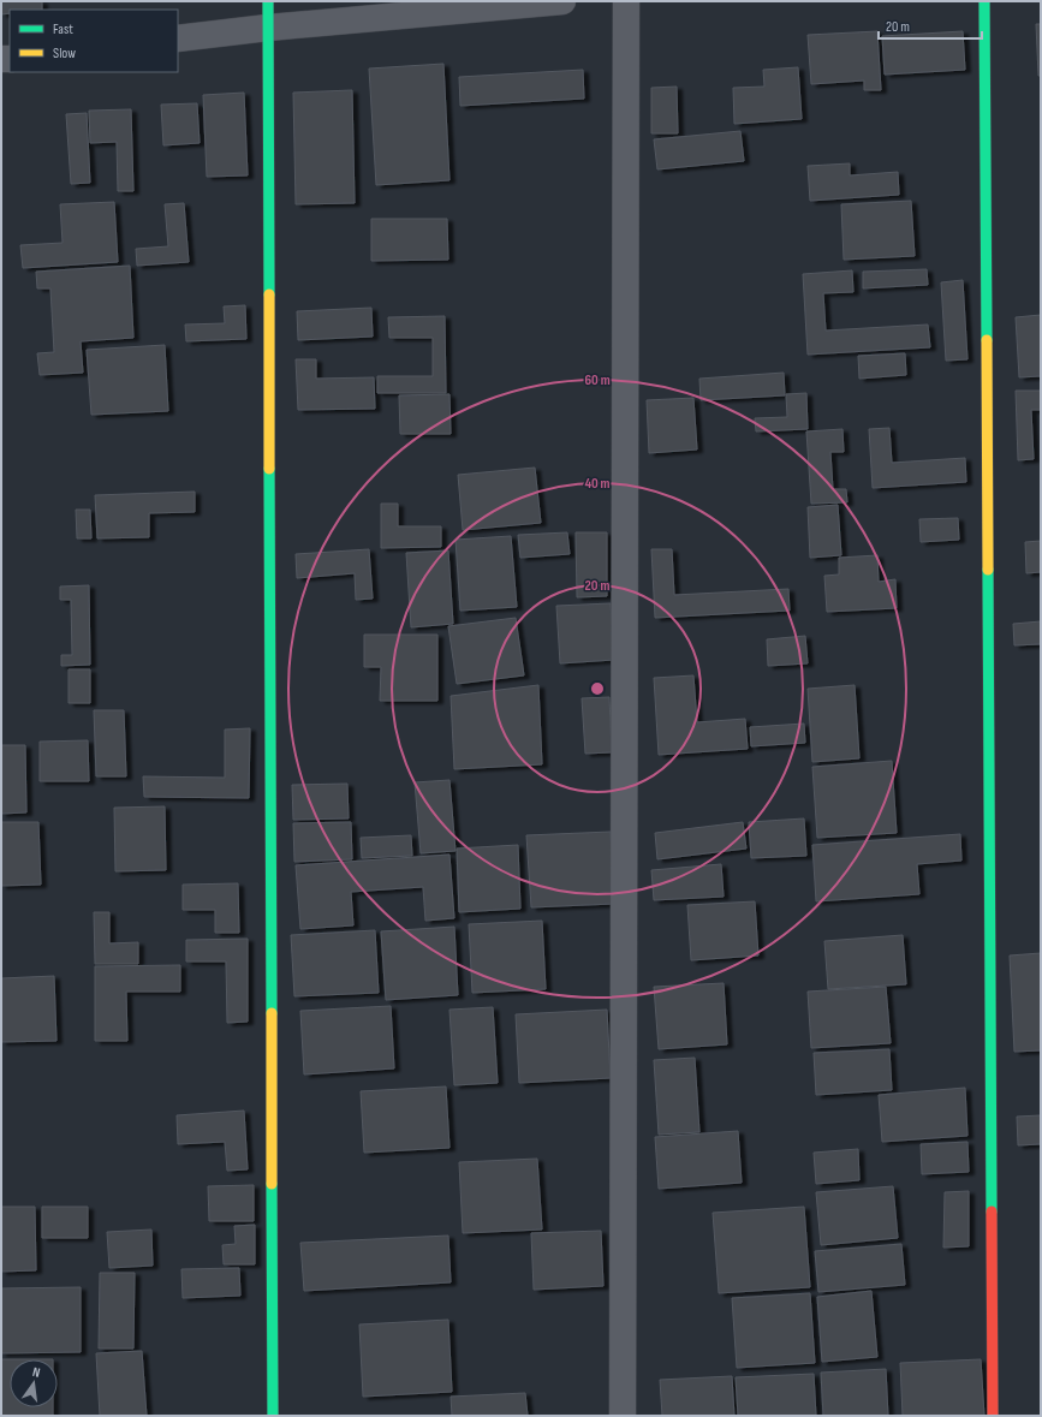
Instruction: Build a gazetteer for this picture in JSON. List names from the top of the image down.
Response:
{
  "legend": ["Fast", "Slow"],
  "scale_bar": "20 m",
  "north": "top",
  "rings": ["60 m", "40 m", "20 m"]
}
